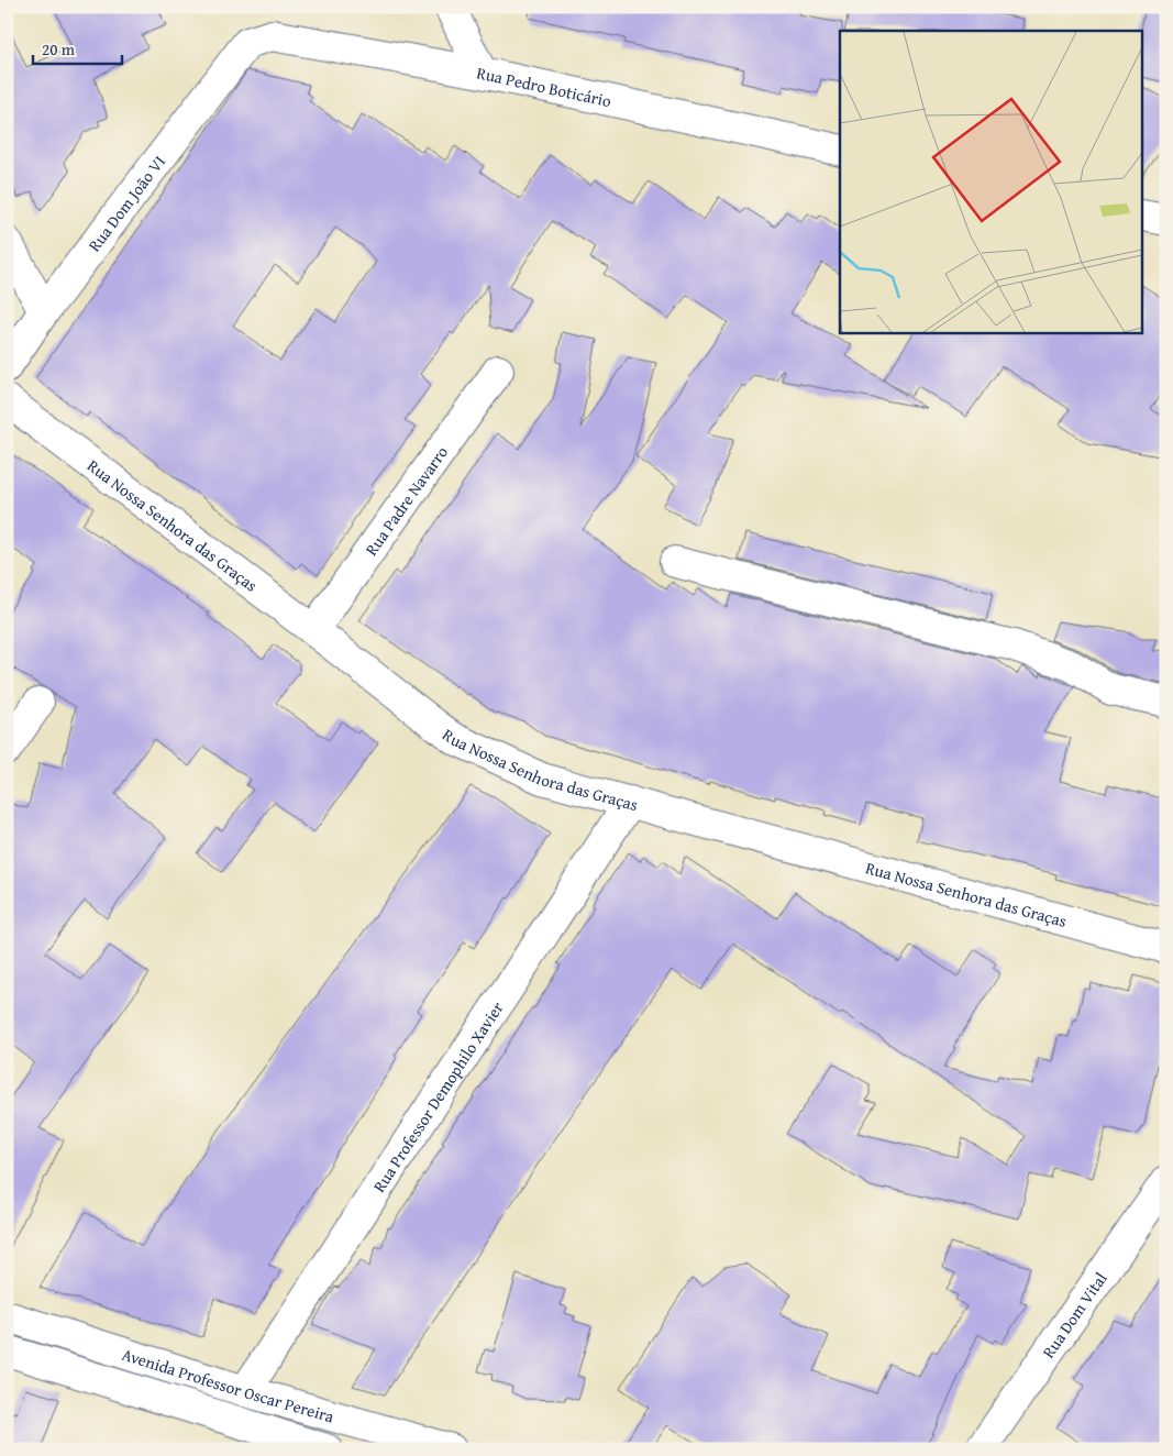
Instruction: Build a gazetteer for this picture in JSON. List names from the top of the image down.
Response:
{
  "streets": {
    "street": [
      "Rua Pedro Boticário",
      "Rua Dom João VI",
      "Rua Padre Navarro",
      "Rua Nossa Senhora das Graças",
      "Rua Professor Demophilo Xavier",
      "Rua Dom Vital",
      "Avenida Professor Oscar Pereira"
    ]
  },
  "crossings": [
    ["Rua Pedro Boticário", "Rua Dom João VI"],
    ["Rua Padre Navarro", "Rua Nossa Senhora das Graças"],
    ["Rua Nossa Senhora das Graças", "Rua Professor Demophilo Xavier"],
    ["Rua Professor Demophilo Xavier", "Avenida Professor Oscar Pereira"]
  ],
  "scale_bar": "20 m"
}
